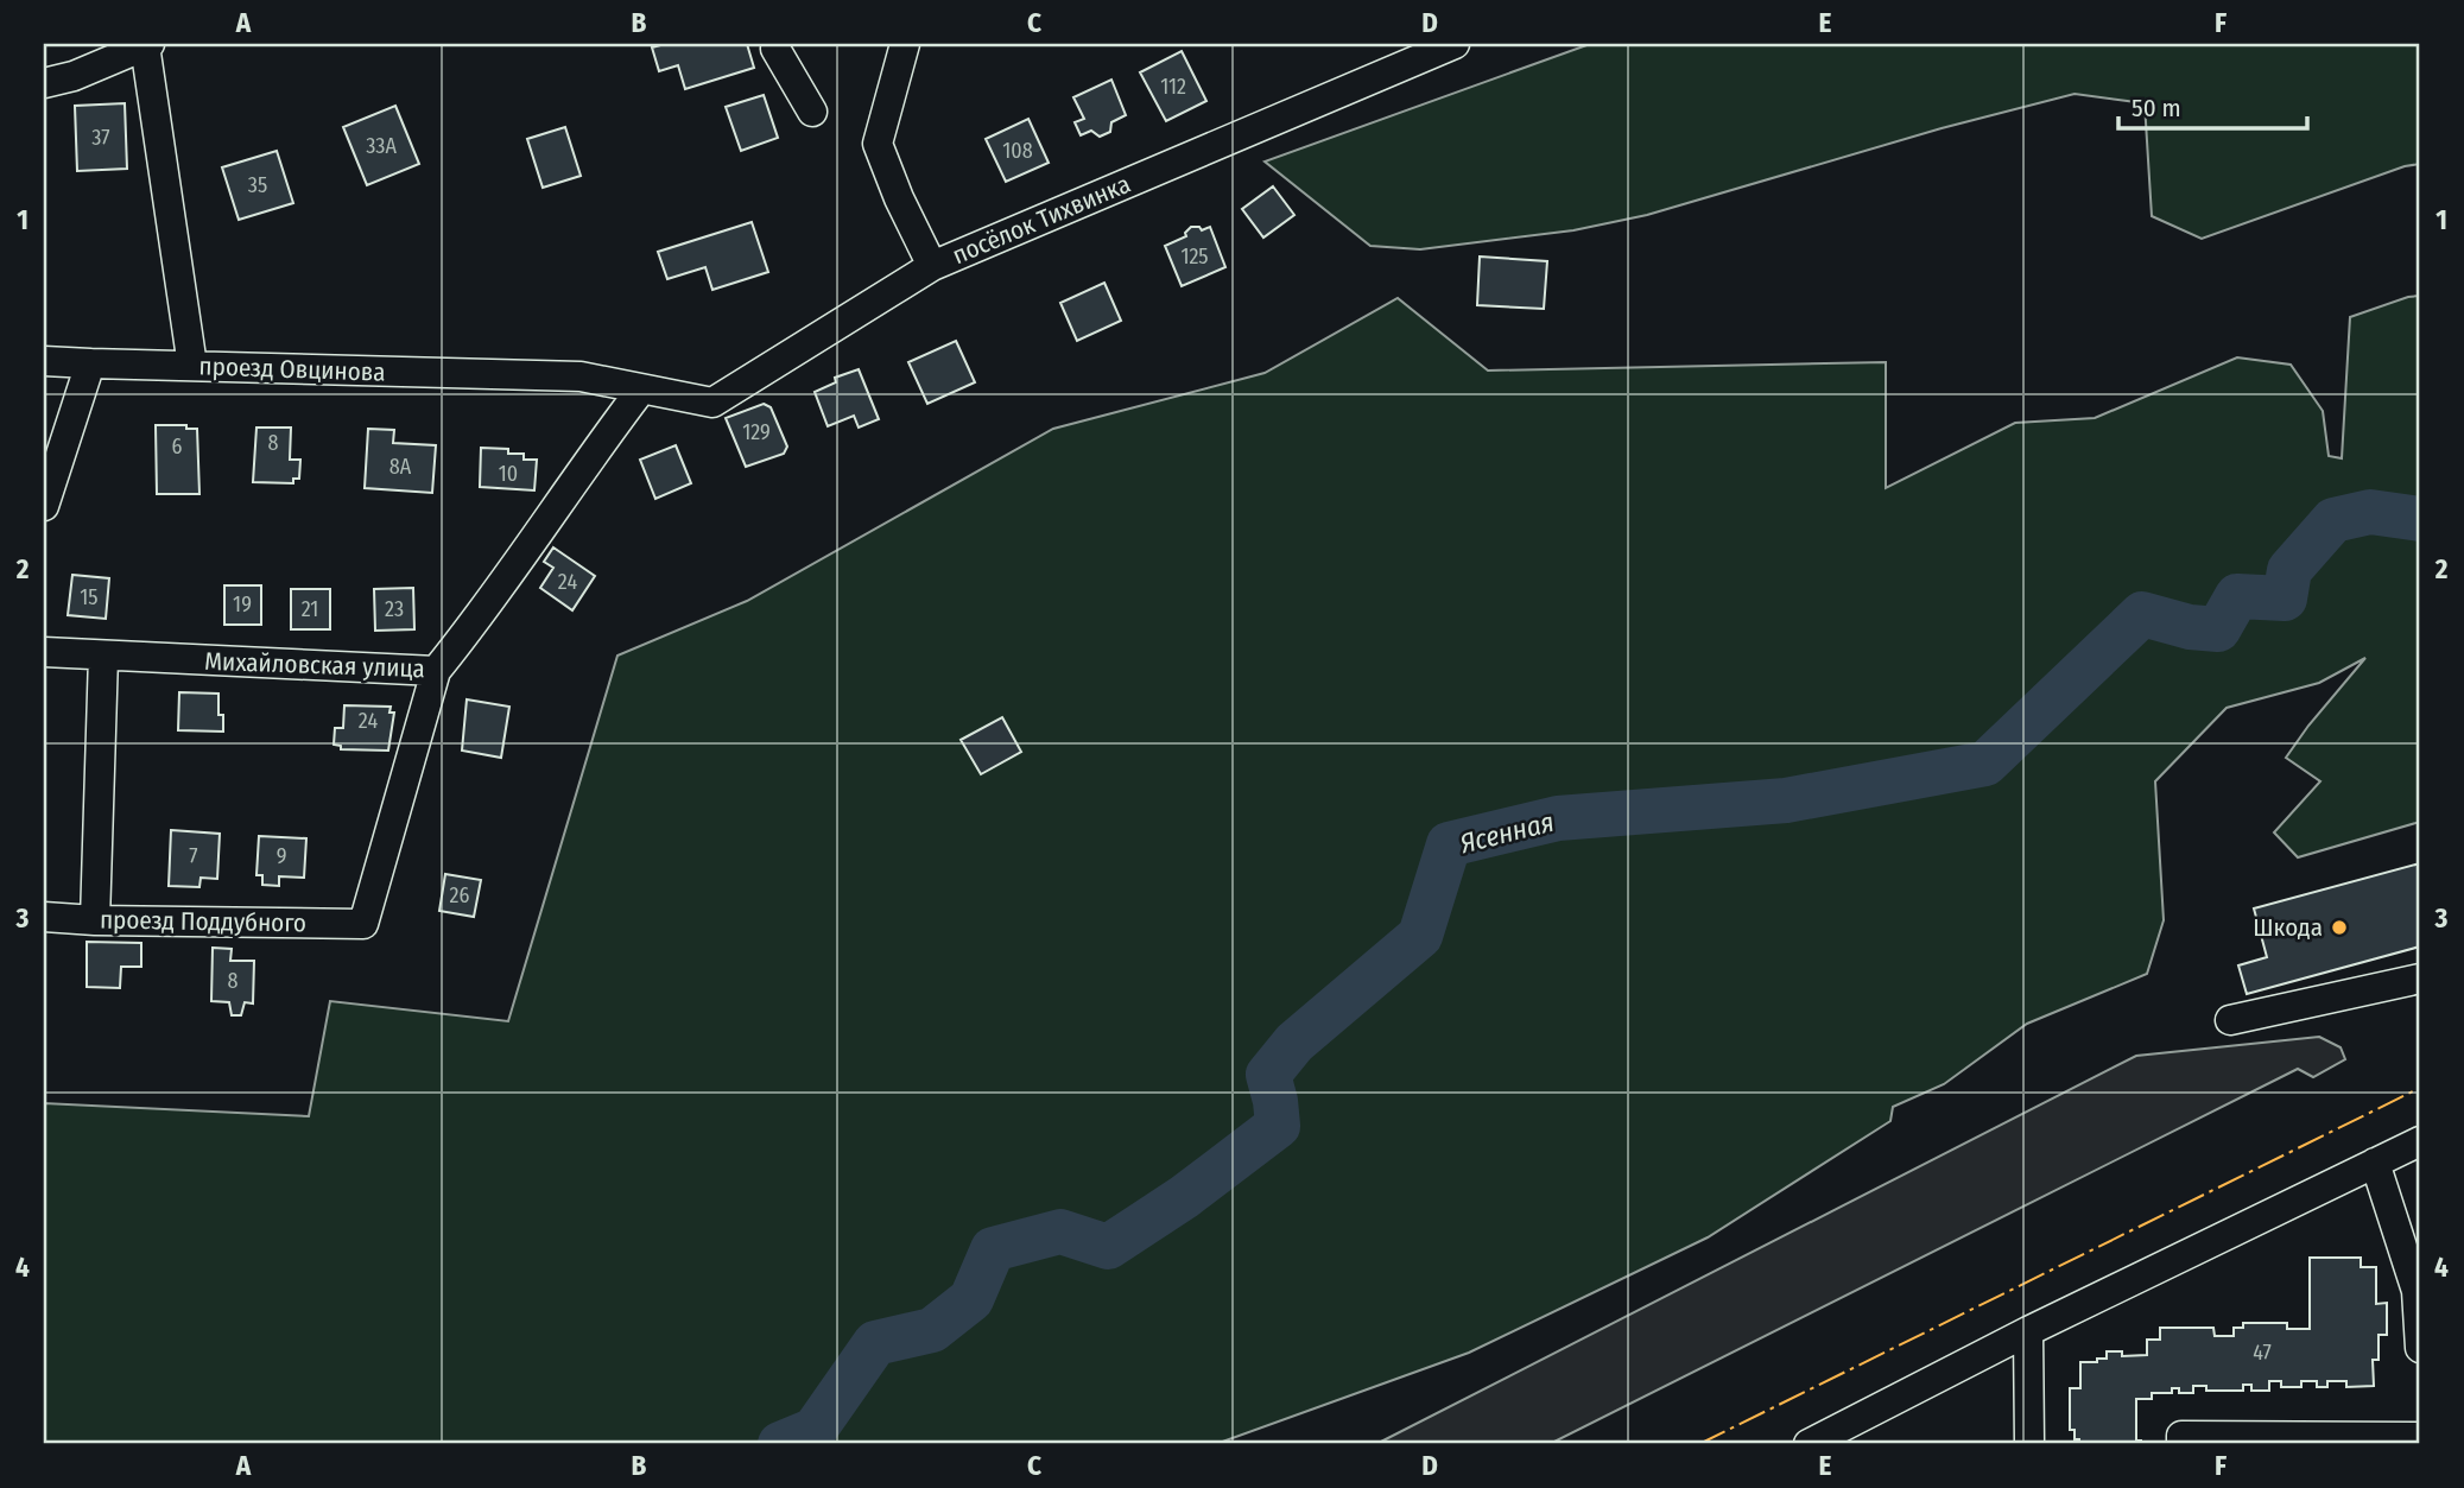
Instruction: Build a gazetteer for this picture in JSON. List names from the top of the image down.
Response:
{
  "streets": {
    "street": [
      "посёлок Тихвинка",
      "проезд Овцинова",
      "Михайловская улица",
      "проезд Поддубного"
    ]
  },
  "crossings": [
    ["посёлок Тихвинка", "проезд Овцинова"],
    ["посёлок Тихвинка", "Михайловская улица"],
    ["проезд Овцинова", "Михайловская улица"],
    ["Михайловская улица", "проезд Поддубного"]
  ],
  "water": ["Ясенная"],
  "places": ["Шкода"],
  "house_numbers": [
    "112",
    "37",
    "33А",
    "108",
    "35",
    "125",
    "129",
    "8",
    "6",
    "8А",
    "10",
    "24",
    "15",
    "19",
    "21",
    "23",
    "24",
    "7",
    "9",
    "26",
    "8",
    "47"
  ],
  "scale_bar": "50 m",
  "grid": {
    "columns": [
      "A",
      "B",
      "C",
      "D",
      "E",
      "F"
    ],
    "rows": [
      "1",
      "2",
      "3",
      "4"
    ]
  }
}
